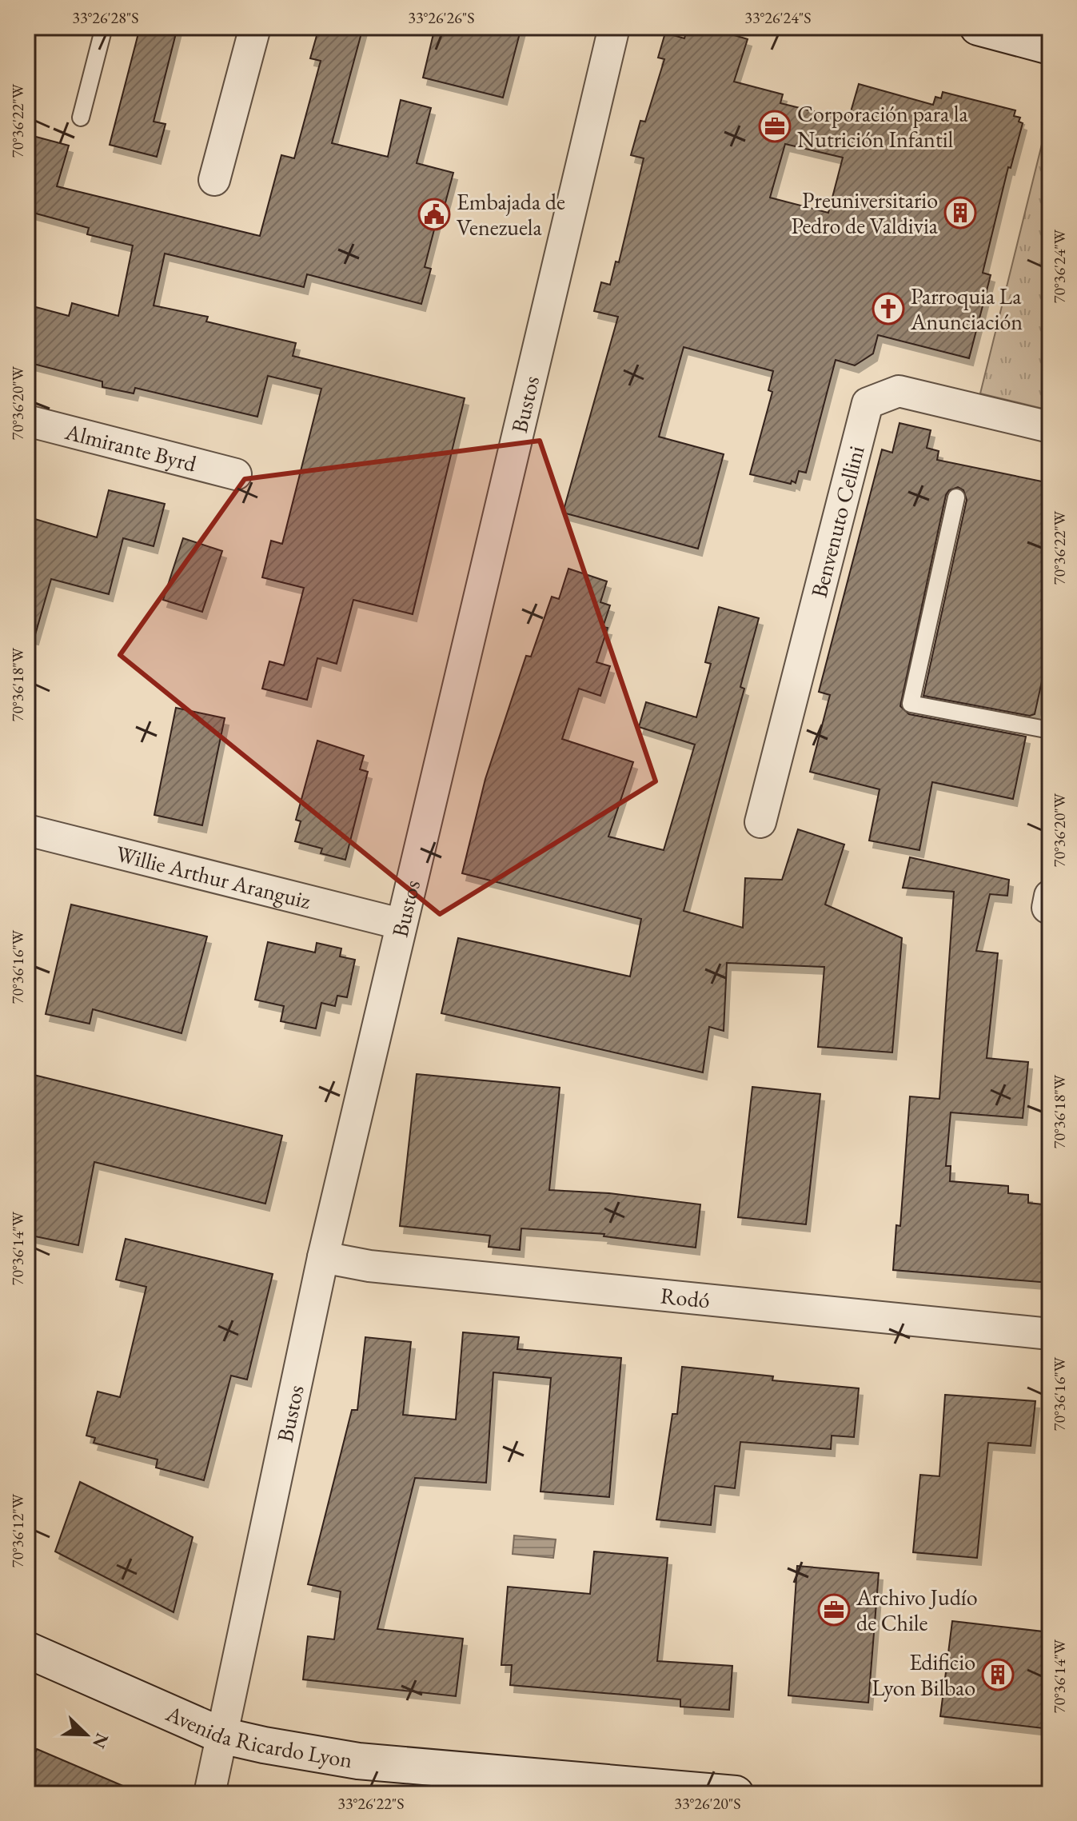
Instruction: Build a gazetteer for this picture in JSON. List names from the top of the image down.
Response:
{
  "streets": {
    "street": [
      "Bustos",
      "Almirante Byrd",
      "Benvenuto Cellini",
      "Willie Arthur Aranguiz",
      "Rodó",
      "Avenida Ricardo Lyon"
    ]
  },
  "crossings": [
    ["Bustos", "Willie Arthur Aranguiz"],
    ["Bustos", "Rodó"],
    ["Bustos", "Avenida Ricardo Lyon"]
  ],
  "places": {
    "office": ["Corporación para la Nutrición Infantil", "Archivo Judío de Chile"],
    "building": ["Preuniversitario Pedro de Valdivia", "Edificio Lyon Bilbao"],
    "public building": ["Embajada de Venezuela"],
    "church": ["Parroquia La Anunciación"]
  },
  "north": "bottom right",
  "coordinates": [
    "33°26'28\"S",
    "33°26'26\"S",
    "33°26'24\"S",
    "70°36'22\"W",
    "70°36'24\"W",
    "70°36'20\"W",
    "70°36'18\"W",
    "70°36'16\"W",
    "70°36'14\"W",
    "70°36'12\"W",
    "33°26'22\"S",
    "33°26'20\"S"
  ]
}
